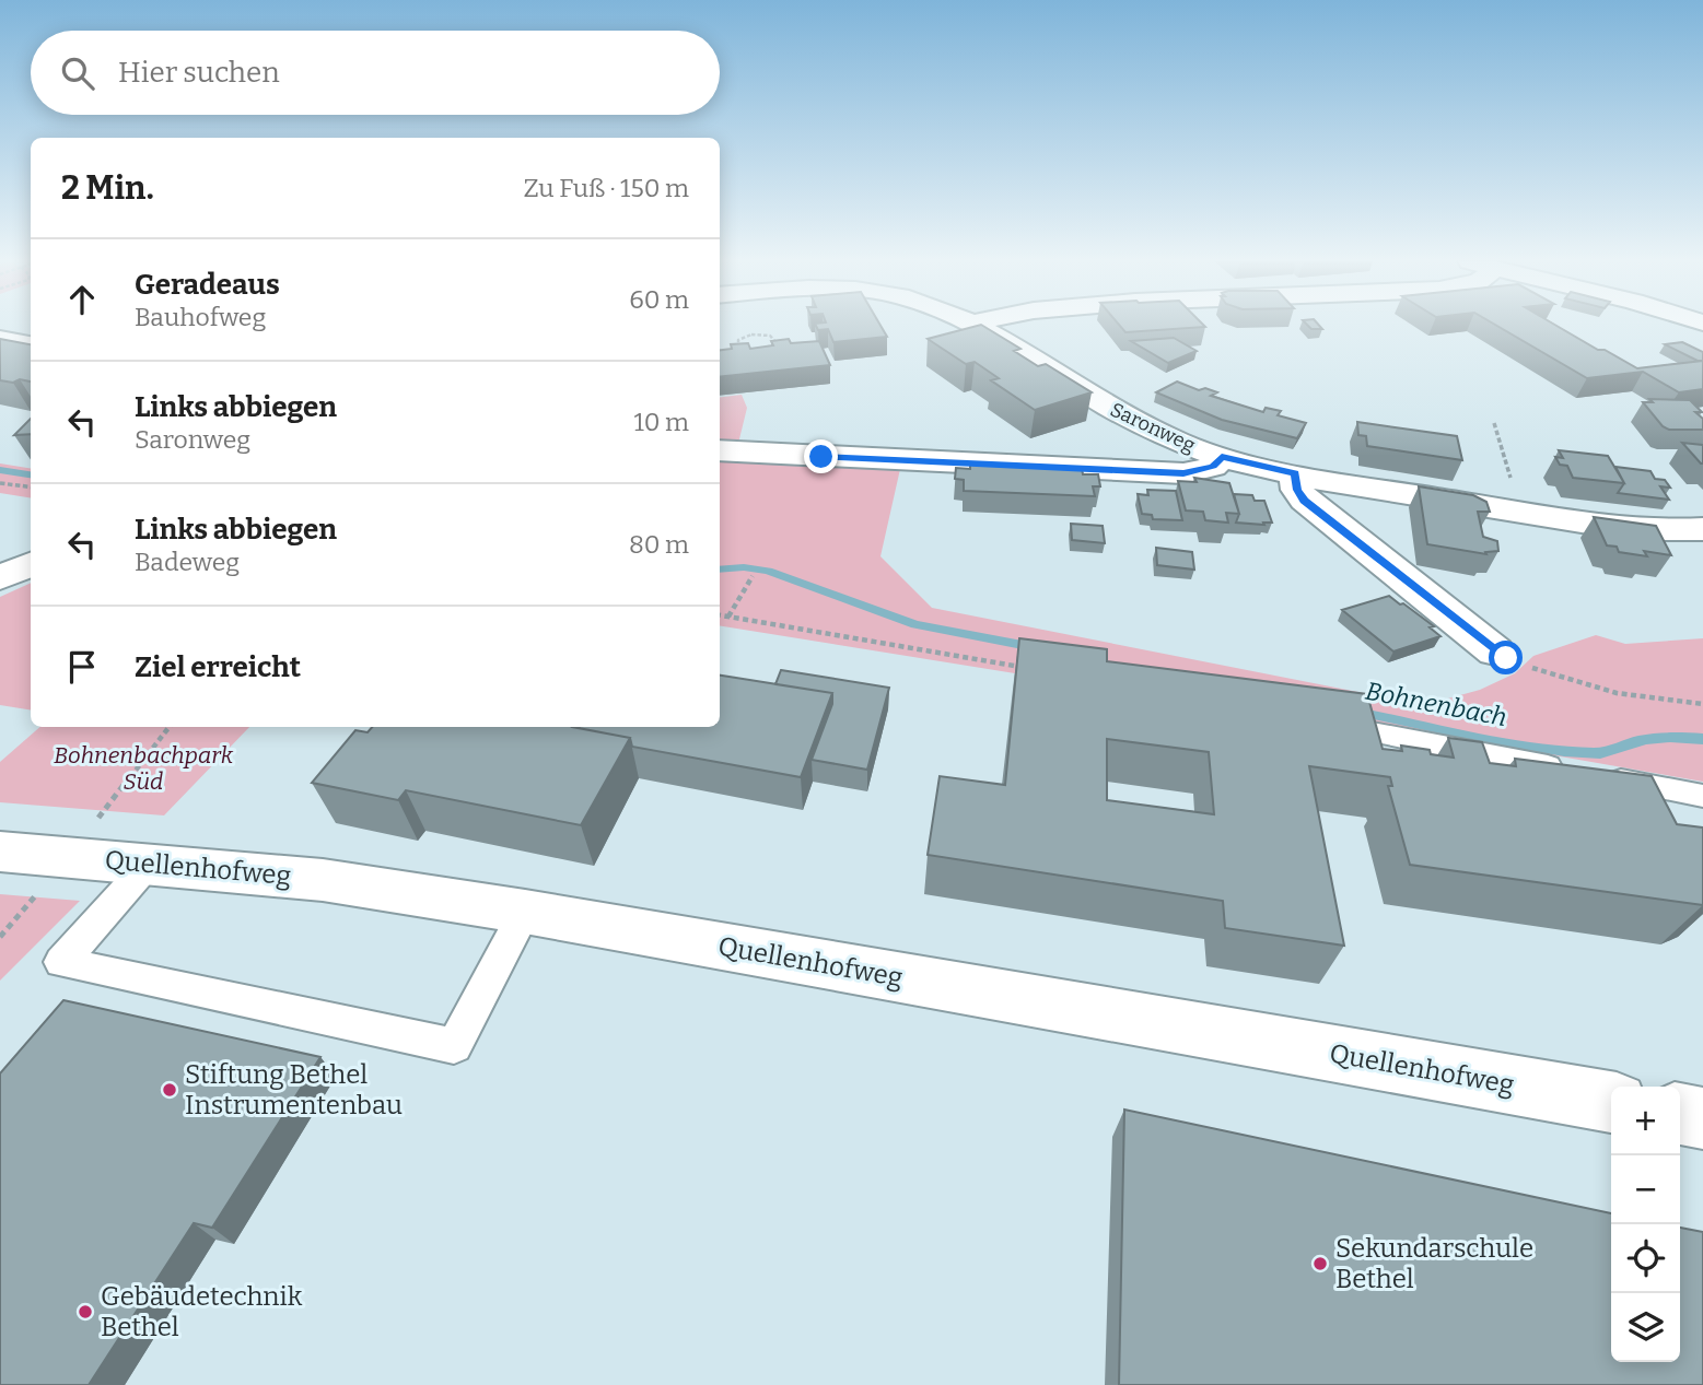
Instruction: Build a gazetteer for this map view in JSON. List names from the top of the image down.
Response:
{
  "streets": {
    "street": ["Saronweg", "Quellenhofweg"]
  },
  "water": ["Bohnenbach"],
  "parks": ["Bohnenbachpark Süd"],
  "places": ["Stiftung Bethel Instrumentenbau", "Sekundarschule Bethel", "Gebäudetechnik Bethel"],
  "page": {
    "search": "Hier suchen",
    "heading": ["2 Min.", "Zu Fuß · 150 m"],
    "list": [
      ["Geradeaus", "Bauhofweg", "60 m"],
      ["Links abbiegen", "Saronweg", "10 m"],
      ["Links abbiegen", "Badeweg", "80 m"],
      "Ziel erreicht"
    ],
    "map_buttons": ["+", "−"]
  }
}
